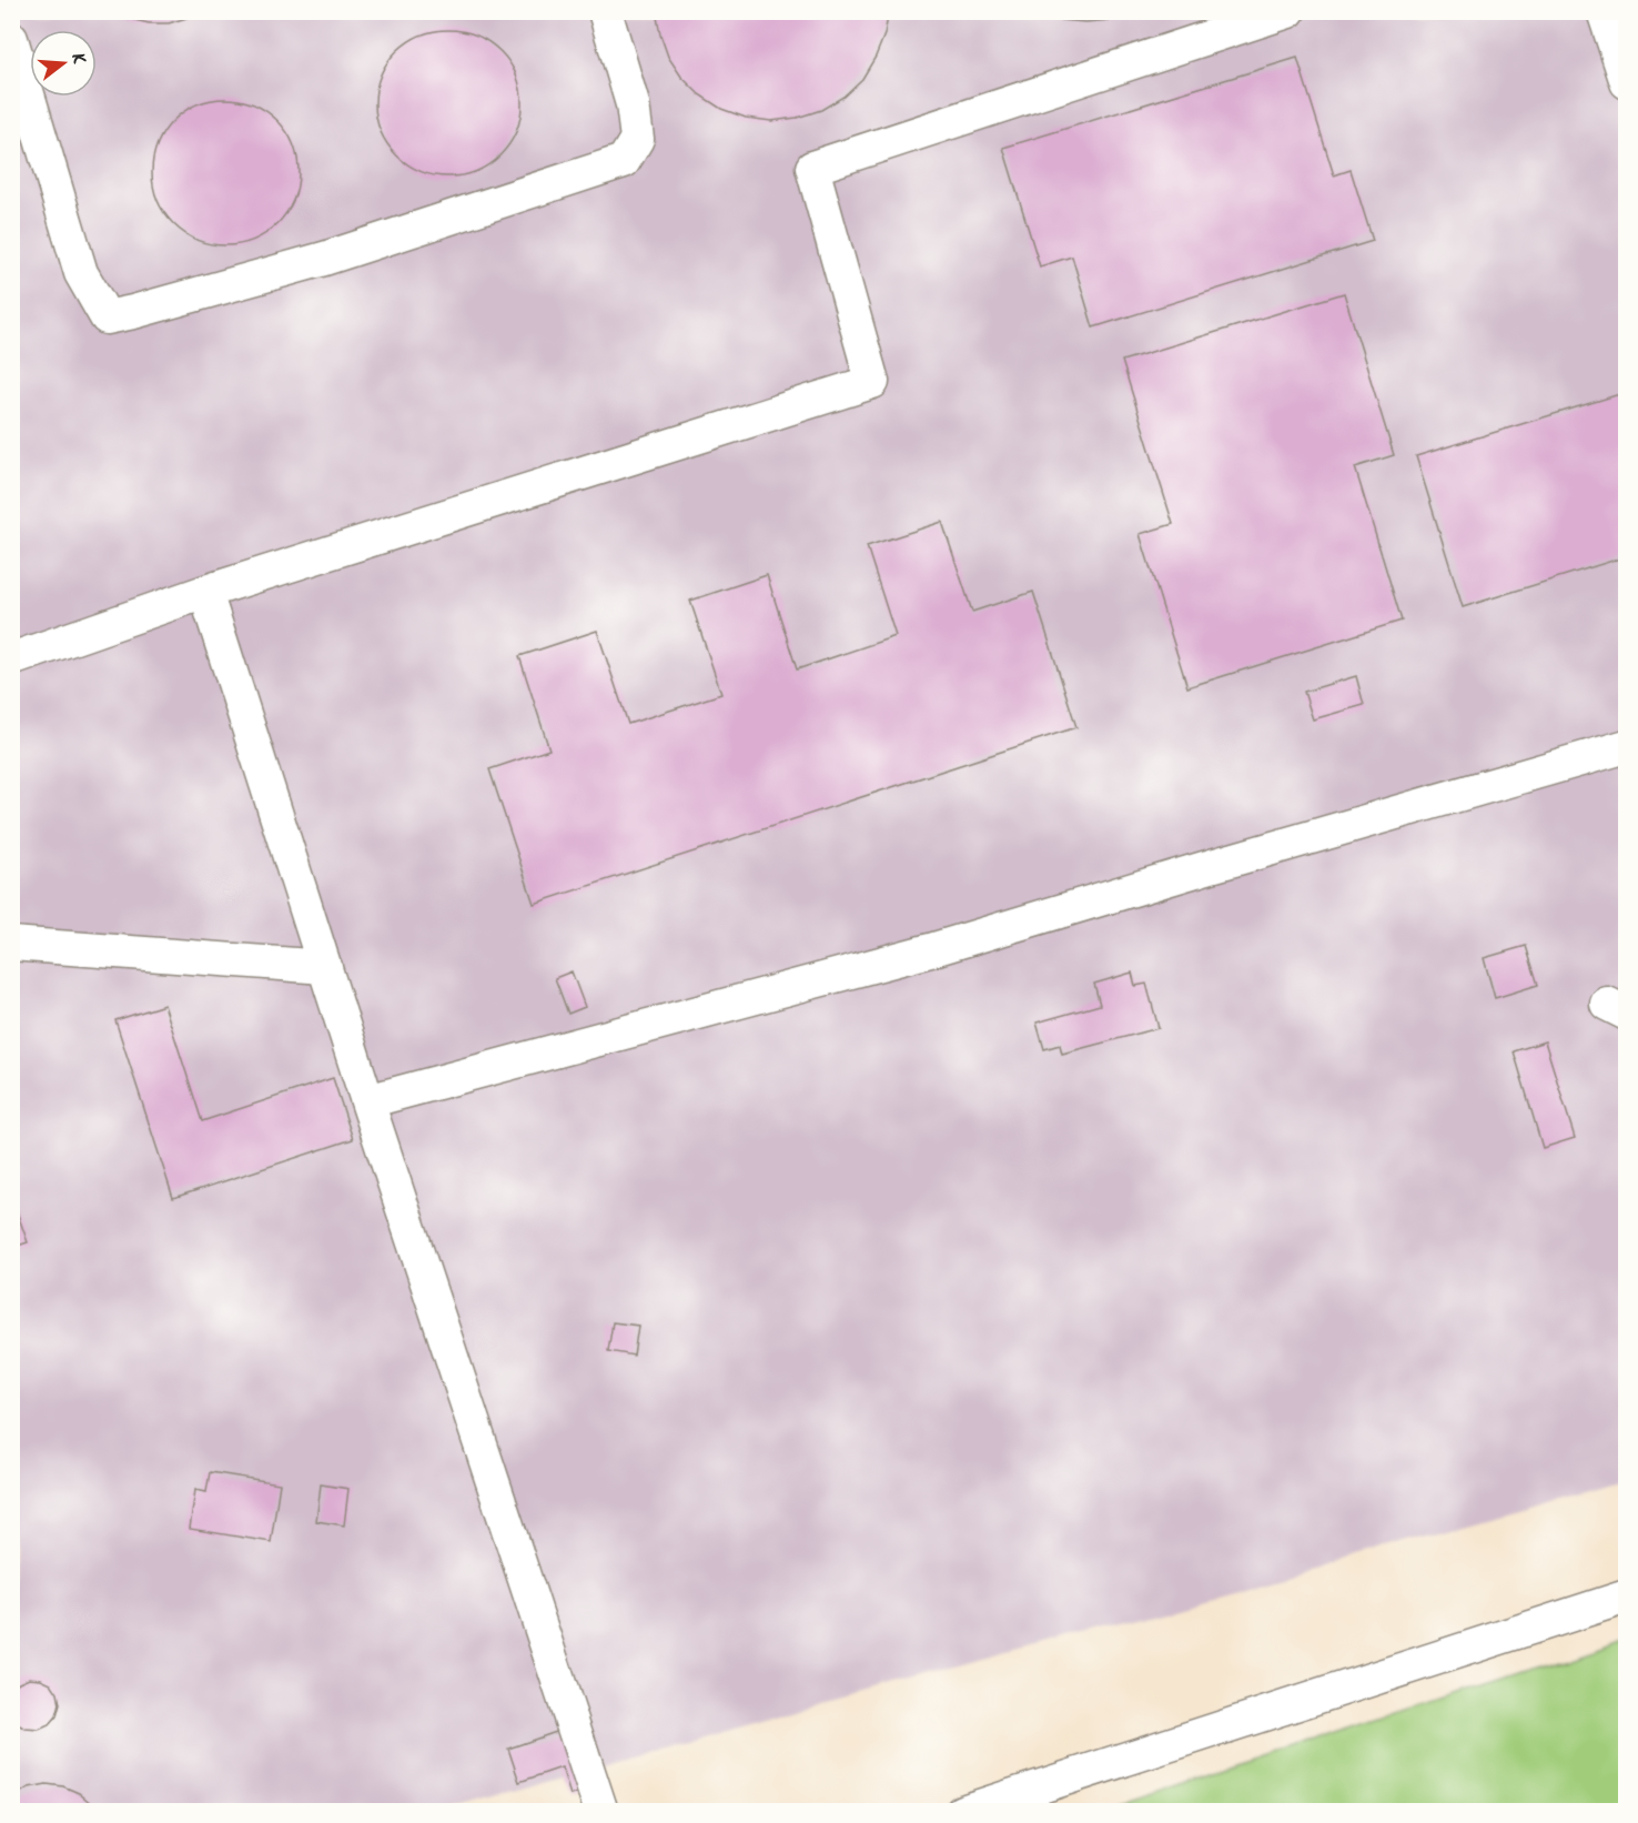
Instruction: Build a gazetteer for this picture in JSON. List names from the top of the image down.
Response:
{
  "north": "right"
}
